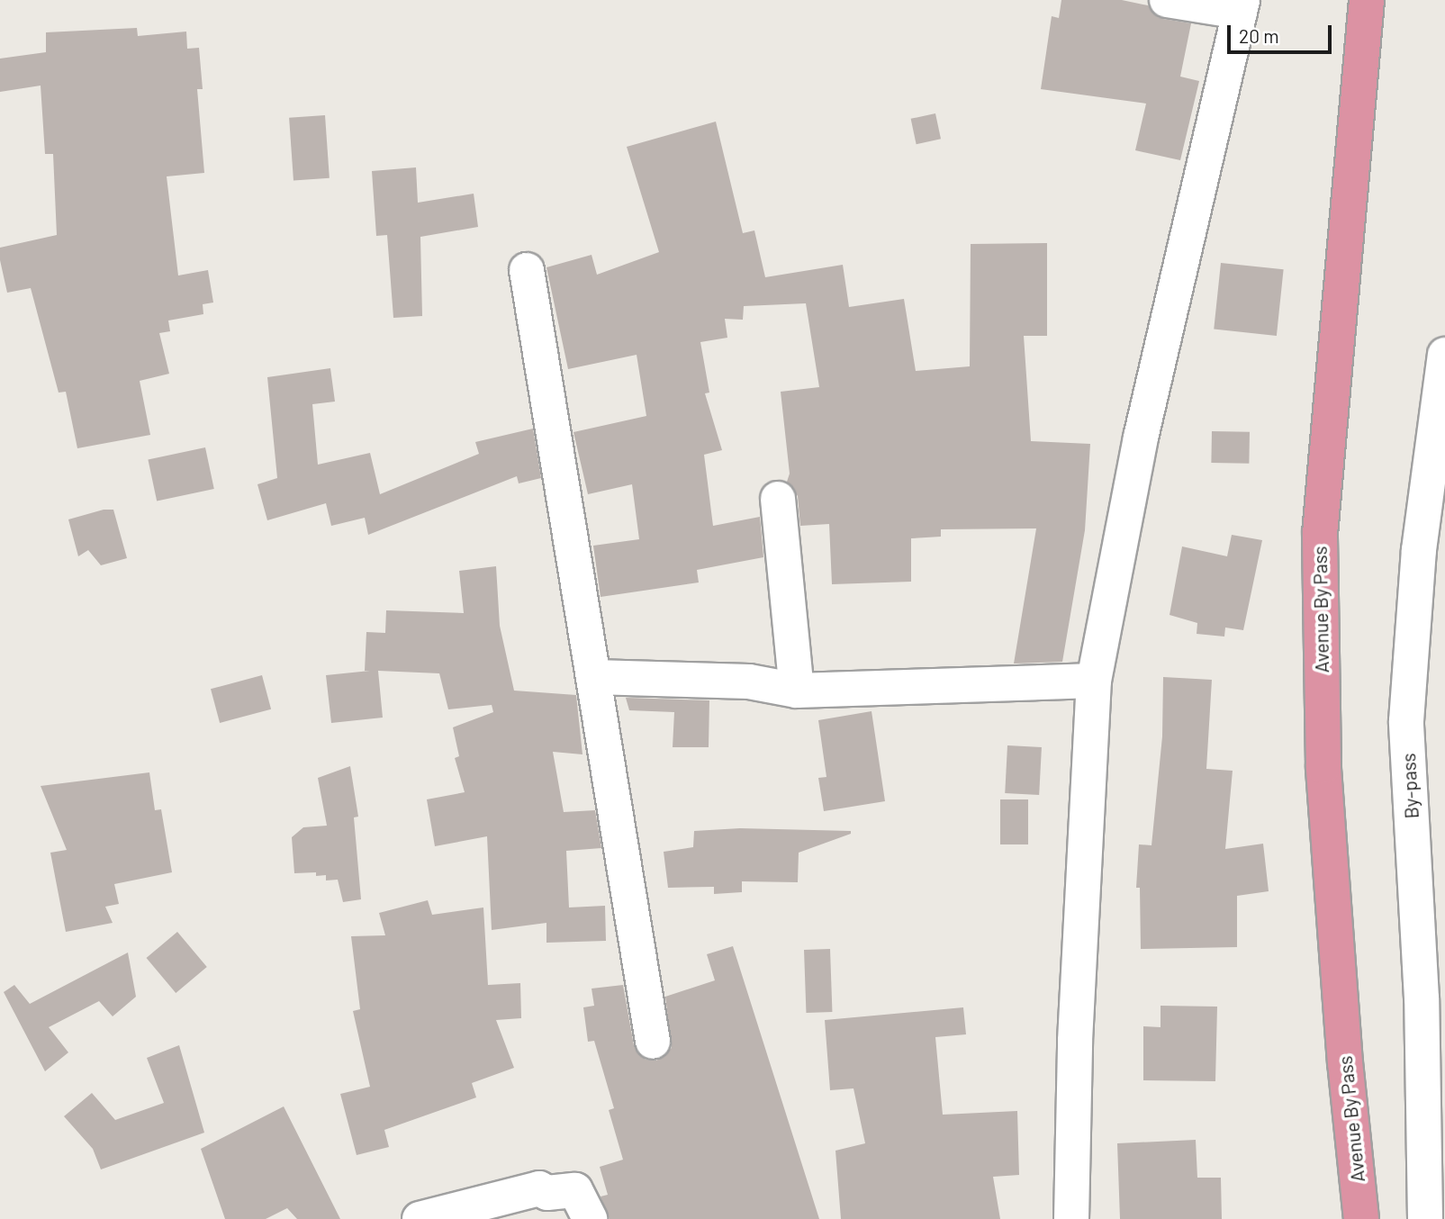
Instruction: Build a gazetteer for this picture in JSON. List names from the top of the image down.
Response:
{
  "streets": {
    "highway": ["Avenue By Pass"],
    "street": ["By-pass"]
  },
  "scale_bar": "20 m"
}
